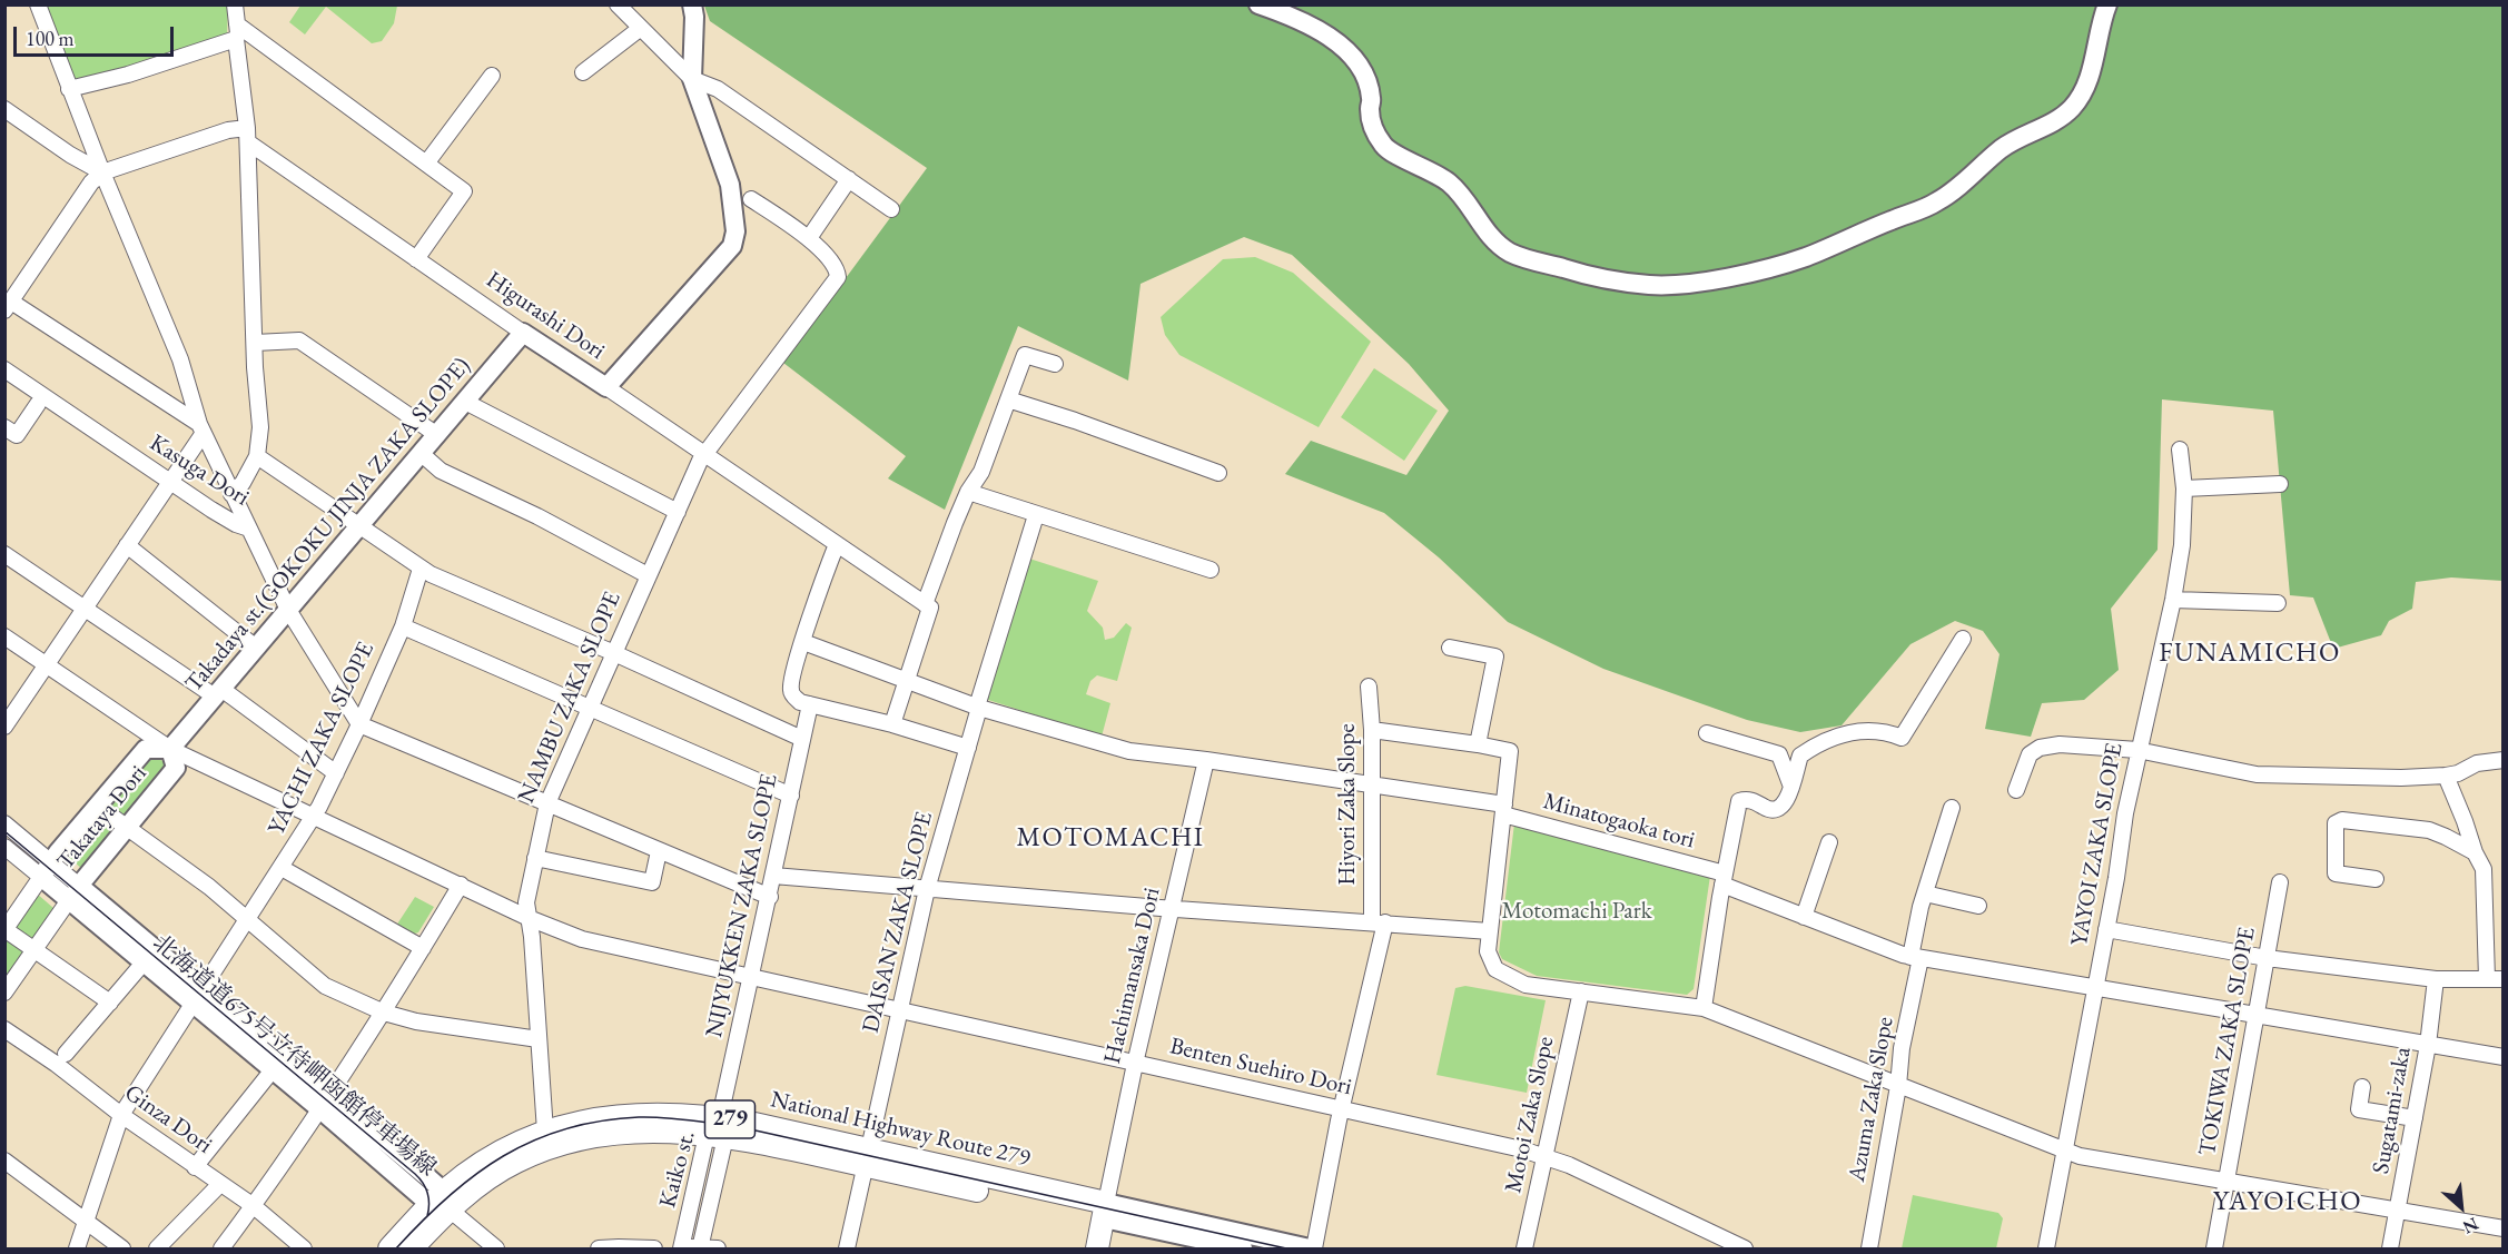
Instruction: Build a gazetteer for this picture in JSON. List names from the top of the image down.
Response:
{
  "streets": {
    "highway": ["279", "National Highway Route 279"],
    "main road": [
      "Higurashi Dori",
      "Takadaya st.(GOKOKU JINJA ZAKA SLOPE)",
      "Takataya Dori",
      "北海道道675号立待岬函館停車場線"
    ],
    "street": [
      "Kasuga Dori",
      "NAMBU ZAKA SLOPE",
      "YACHI ZAKA SLOPE",
      "Hiyori Zaka Slope",
      "Minatogaoka tori",
      "YAYOI ZAKA SLOPE",
      "NIJYUKKEN ZAKA SLOPE",
      "DAISAN ZAKA SLOPE",
      "Hachimansaka Dori",
      "TOKIWA ZAKA SLOPE",
      "Benten Suehiro Dori",
      "Azuma Zaka Slope",
      "Sugatami-zaka",
      "Motoi Zaka Slope",
      "Ginza Dori",
      "Kaiko st."
    ]
  },
  "crossings": [
    ["Higurashi Dori", "Takadaya st.(GOKOKU JINJA ZAKA SLOPE)"],
    ["Higurashi Dori", "NAMBU ZAKA SLOPE"],
    ["Kasuga Dori", "Takadaya st.(GOKOKU JINJA ZAKA SLOPE)"],
    ["Kasuga Dori", "YACHI ZAKA SLOPE"],
    ["Takadaya st.(GOKOKU JINJA ZAKA SLOPE)", "Takataya Dori"],
    ["Takadaya st.(GOKOKU JINJA ZAKA SLOPE)", "Benten Suehiro Dori"],
    ["NAMBU ZAKA SLOPE", "Benten Suehiro Dori"],
    ["NAMBU ZAKA SLOPE", "National Highway Route 279"],
    ["YACHI ZAKA SLOPE", "北海道道675号立待岬函館停車場線"],
    ["YACHI ZAKA SLOPE", "Benten Suehiro Dori"],
    ["YACHI ZAKA SLOPE", "Ginza Dori"],
    ["Hiyori Zaka Slope", "Minatogaoka tori"],
    ["Hiyori Zaka Slope", "Benten Suehiro Dori"],
    ["Takataya Dori", "北海道道675号立待岬函館停車場線"],
    ["Takataya Dori", "Benten Suehiro Dori"],
    ["Minatogaoka tori", "YAYOI ZAKA SLOPE"],
    ["Minatogaoka tori", "DAISAN ZAKA SLOPE"],
    ["Minatogaoka tori", "Hachimansaka Dori"],
    ["Minatogaoka tori", "TOKIWA ZAKA SLOPE"],
    ["Minatogaoka tori", "Azuma Zaka Slope"],
    ["Minatogaoka tori", "Sugatami-zaka"],
    ["NIJYUKKEN ZAKA SLOPE", "Benten Suehiro Dori"],
    ["NIJYUKKEN ZAKA SLOPE", "National Highway Route 279"],
    ["NIJYUKKEN ZAKA SLOPE", "Kaiko st."],
    ["DAISAN ZAKA SLOPE", "Benten Suehiro Dori"],
    ["DAISAN ZAKA SLOPE", "National Highway Route 279"],
    ["Hachimansaka Dori", "Benten Suehiro Dori"],
    ["Hachimansaka Dori", "National Highway Route 279"],
    ["北海道道675号立待岬函館停車場線", "National Highway Route 279"],
    ["Benten Suehiro Dori", "Motoi Zaka Slope"],
    ["National Highway Route 279", "Kaiko st."]
  ],
  "districts": ["FUNAMICHO", "MOTOMACHI", "YAYOICHO"],
  "parks": ["Motomachi Park"],
  "scale_bar": "100 m",
  "north": "bottom right"
}
